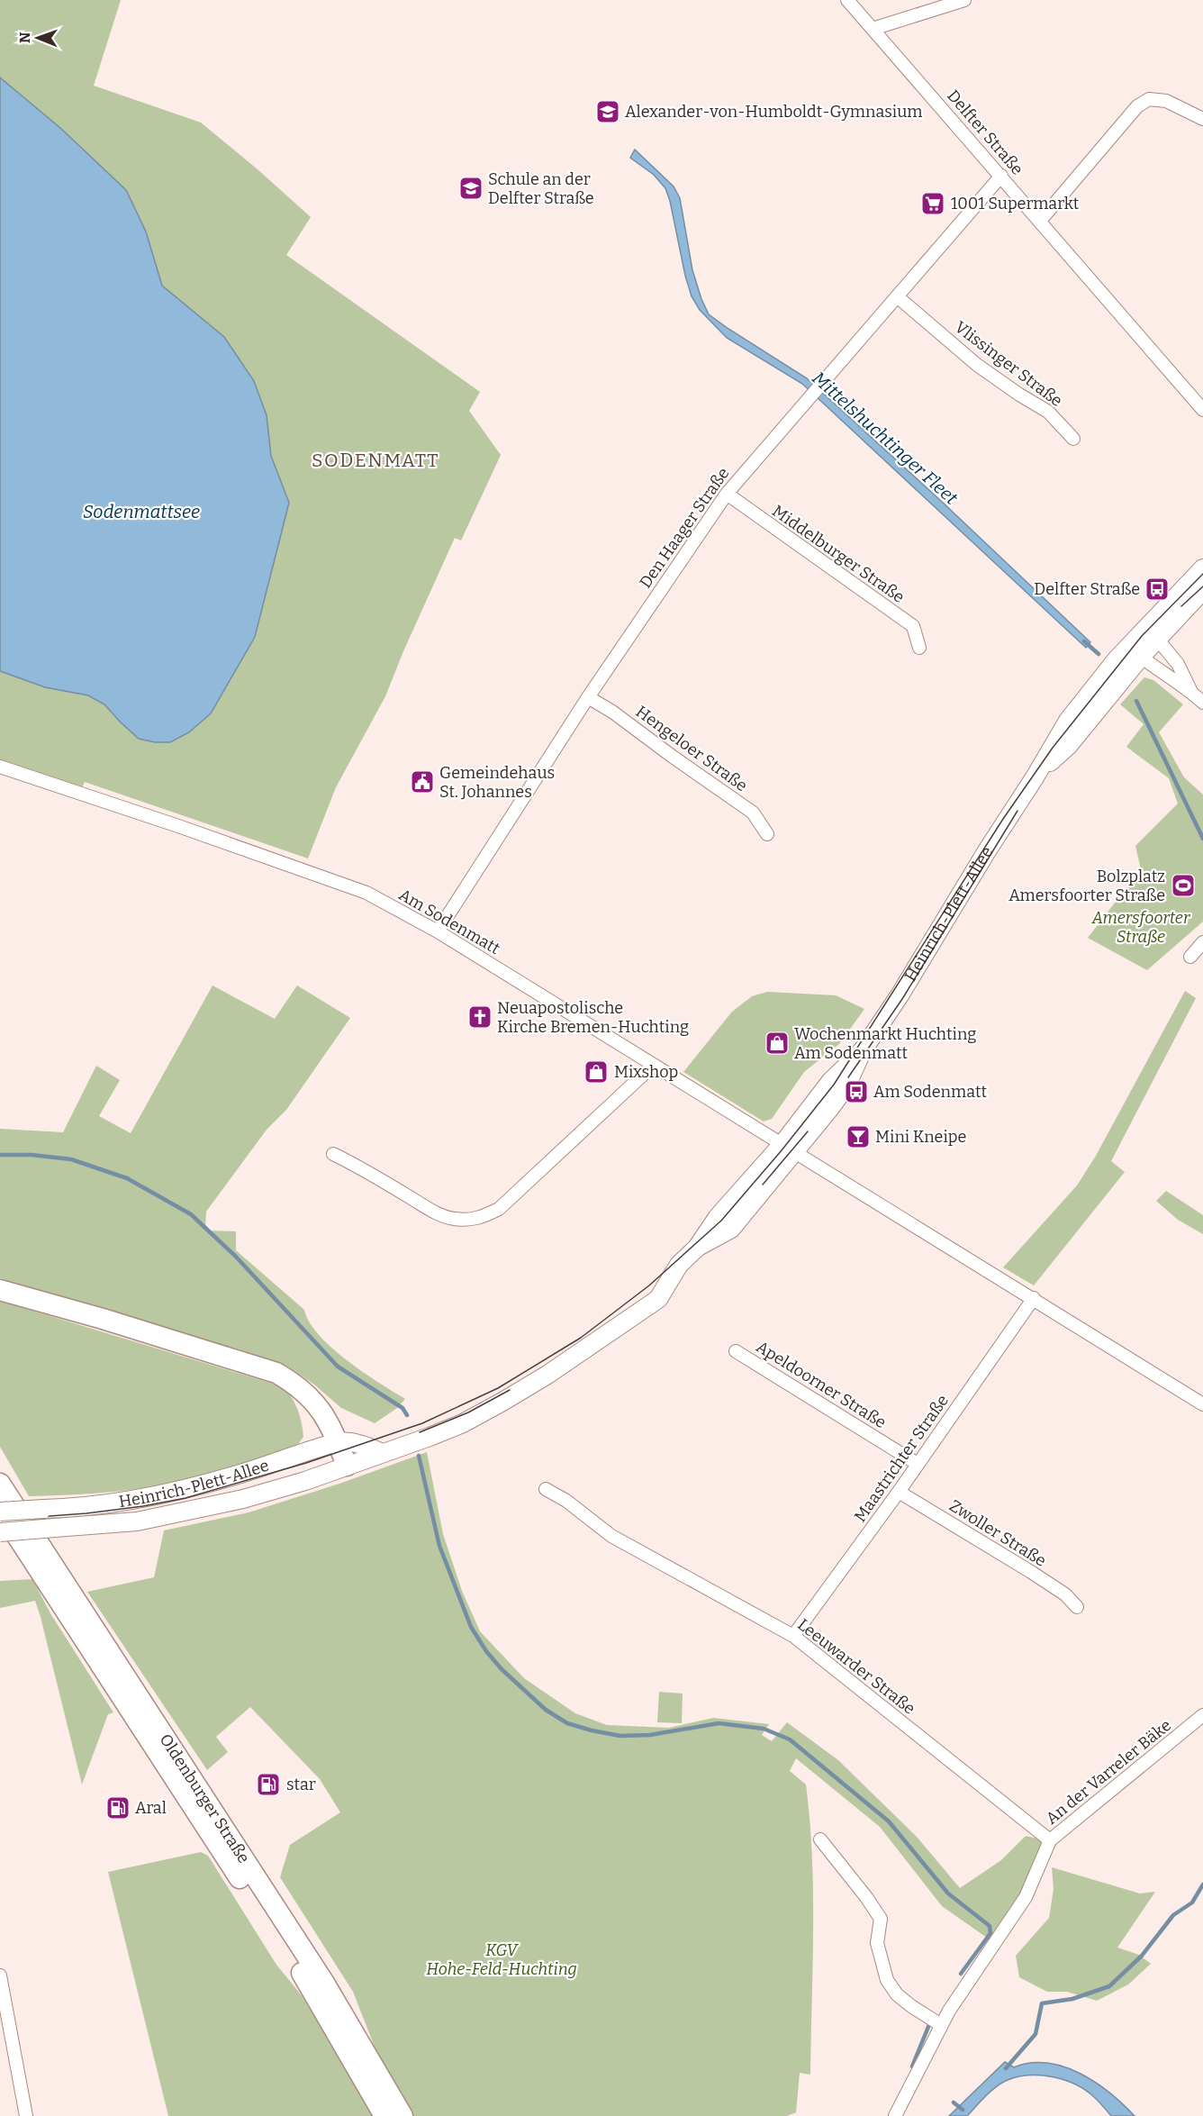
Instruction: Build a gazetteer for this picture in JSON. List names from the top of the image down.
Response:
{
  "streets": {
    "highway": ["Oldenburger Straße"],
    "main road": ["Heinrich-Plett-Allee"],
    "street": [
      "Delfter Straße",
      "Vlissinger Straße",
      "Den Haager Straße",
      "Middelburger Straße",
      "Hengeloer Straße",
      "Am Sodenmatt",
      "Apeldoorner Straße",
      "Maastrichter Straße",
      "Zwoller Straße",
      "Leeuwarder Straße",
      "An der Varreler Bäke"
    ]
  },
  "crossings": [
    ["Delfter Straße", "Den Haager Straße"],
    ["Vlissinger Straße", "Den Haager Straße"],
    ["Den Haager Straße", "Middelburger Straße"],
    ["Den Haager Straße", "Hengeloer Straße"],
    ["Den Haager Straße", "Am Sodenmatt"],
    ["Heinrich-Plett-Allee", "Am Sodenmatt"],
    ["Heinrich-Plett-Allee", "Oldenburger Straße"],
    ["Am Sodenmatt", "Maastrichter Straße"],
    ["Apeldoorner Straße", "Maastrichter Straße"],
    ["Maastrichter Straße", "Zwoller Straße"],
    ["Maastrichter Straße", "Leeuwarder Straße"],
    ["Leeuwarder Straße", "An der Varreler Bäke"]
  ],
  "districts": ["SODENMATT"],
  "water": ["Mittelshuchtinger Fleet", "Sodenmattsee"],
  "parks": ["Amersfoorter Straße", "KGV Hohe-Feld-Huchting"],
  "places": {
    "school or university": ["Alexander-von-Humboldt-Gymnasium", "Schule an der Delfter Straße"],
    "supermarket": ["1001 Supermarkt"],
    "bus stop": ["Delfter Straße", "Am Sodenmatt"],
    "public building": ["Gemeindehaus St. Johannes"],
    "sports": ["Bolzplatz Amersfoorter Straße"],
    "church": ["Neuapostolische Kirche Bremen-Huchting"],
    "shop": ["Wochenmarkt Huchting Am Sodenmatt", "Mixshop"],
    "bar": ["Mini Kneipe"],
    "fuel station": ["star", "Aral"]
  },
  "north": "left"
}
